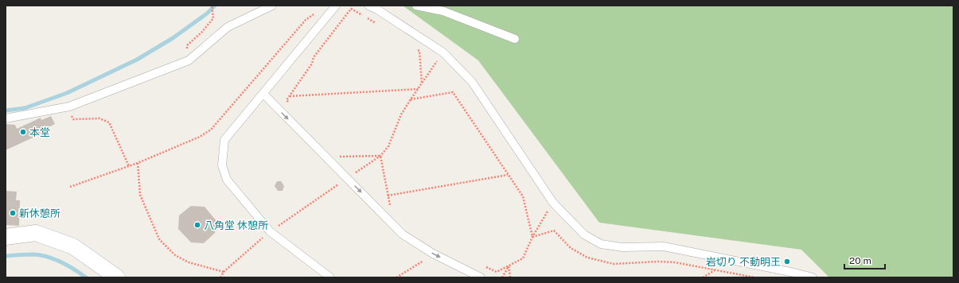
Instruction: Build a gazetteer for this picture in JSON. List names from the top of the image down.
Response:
{
  "places": [
    "本堂",
    "新休憩所",
    "八角堂 休憩所",
    "岩切り 不動明王"
  ],
  "scale_bar": "20 m"
}
